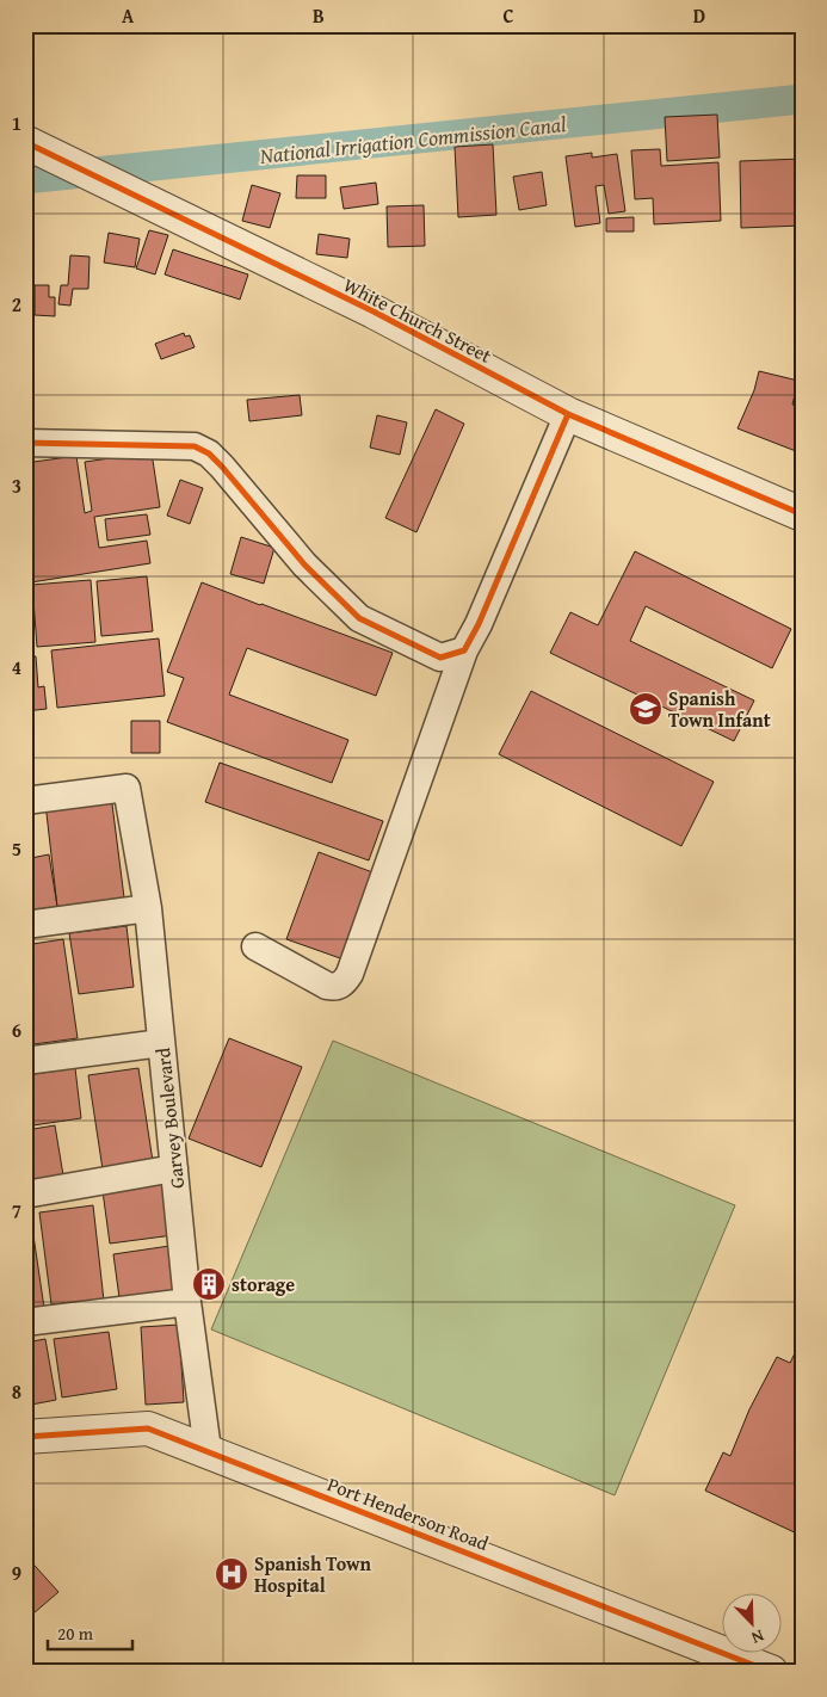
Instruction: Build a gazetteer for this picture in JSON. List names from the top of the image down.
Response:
{
  "streets": {
    "street": ["White Church Street", "Garvey Boulevard", "Port Henderson Road"]
  },
  "crossings": [
    ["Garvey Boulevard", "Port Henderson Road"]
  ],
  "water": ["National Irrigation Commission Canal"],
  "places": {
    "school or university": ["Spanish Town Infant"],
    "building": ["storage"],
    "hospital": ["Spanish Town Hospital"]
  },
  "scale_bar": "20 m",
  "north": "bottom right",
  "grid": {
    "columns": [
      "A",
      "B",
      "C",
      "D"
    ],
    "rows": [
      "1",
      "2",
      "3",
      "4",
      "5",
      "6",
      "7",
      "8",
      "9"
    ]
  }
}
